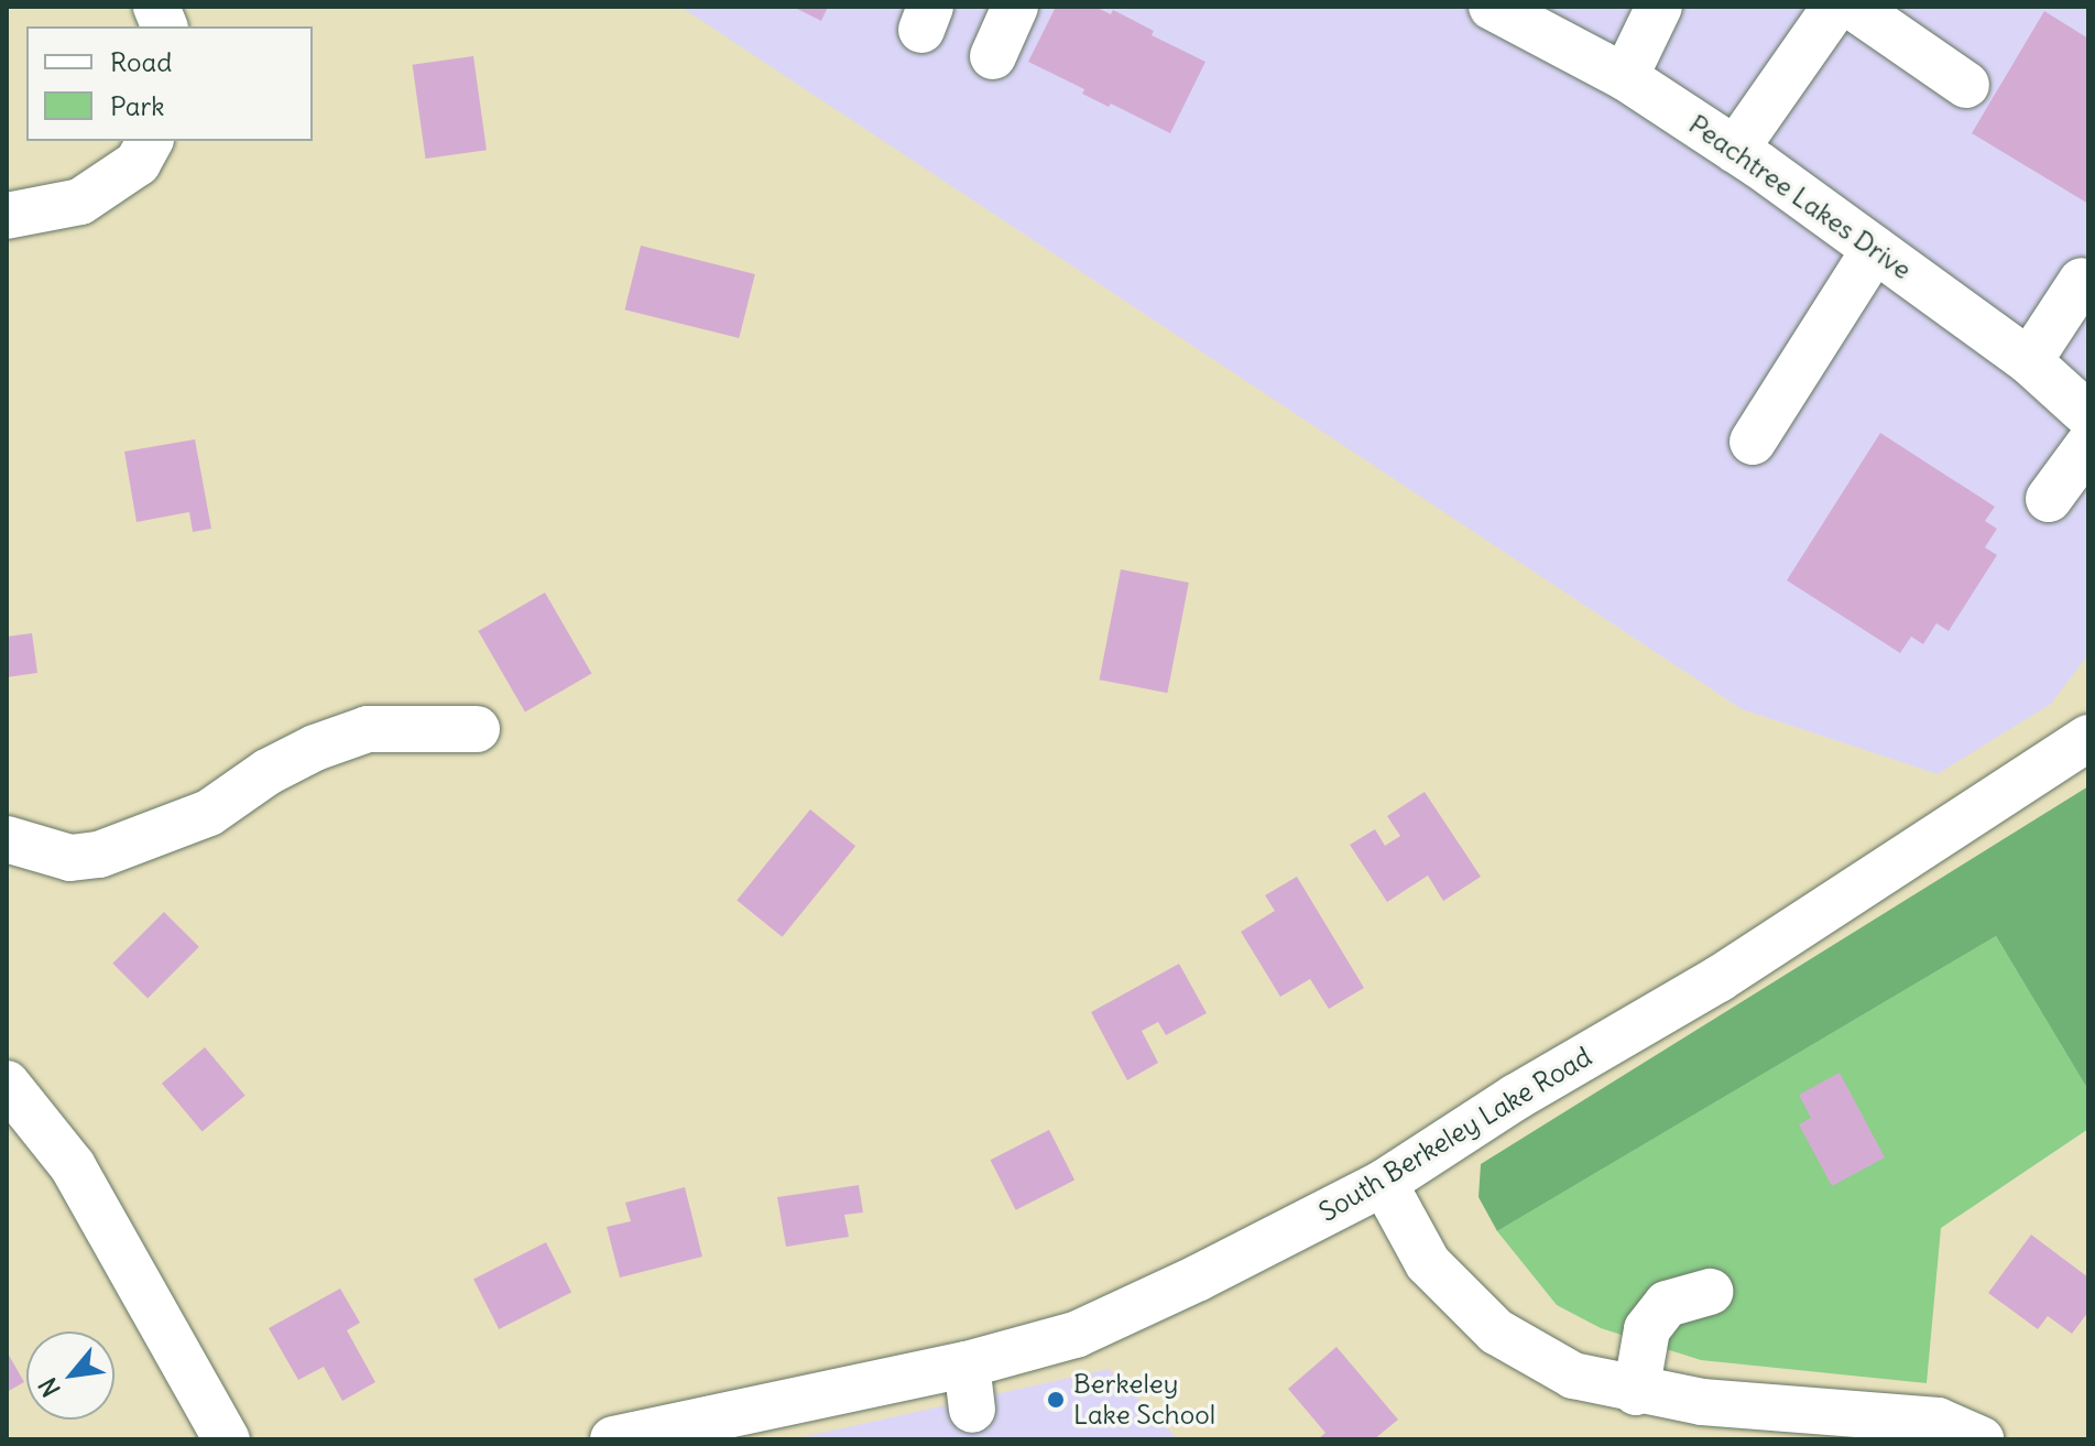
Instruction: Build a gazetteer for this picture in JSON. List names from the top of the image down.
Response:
{
  "streets": {
    "street": ["Peachtree Lakes Drive", "South Berkeley Lake Road"]
  },
  "places": ["Berkeley Lake School"],
  "legend": ["Road", "Park"],
  "north": "bottom left"
}
